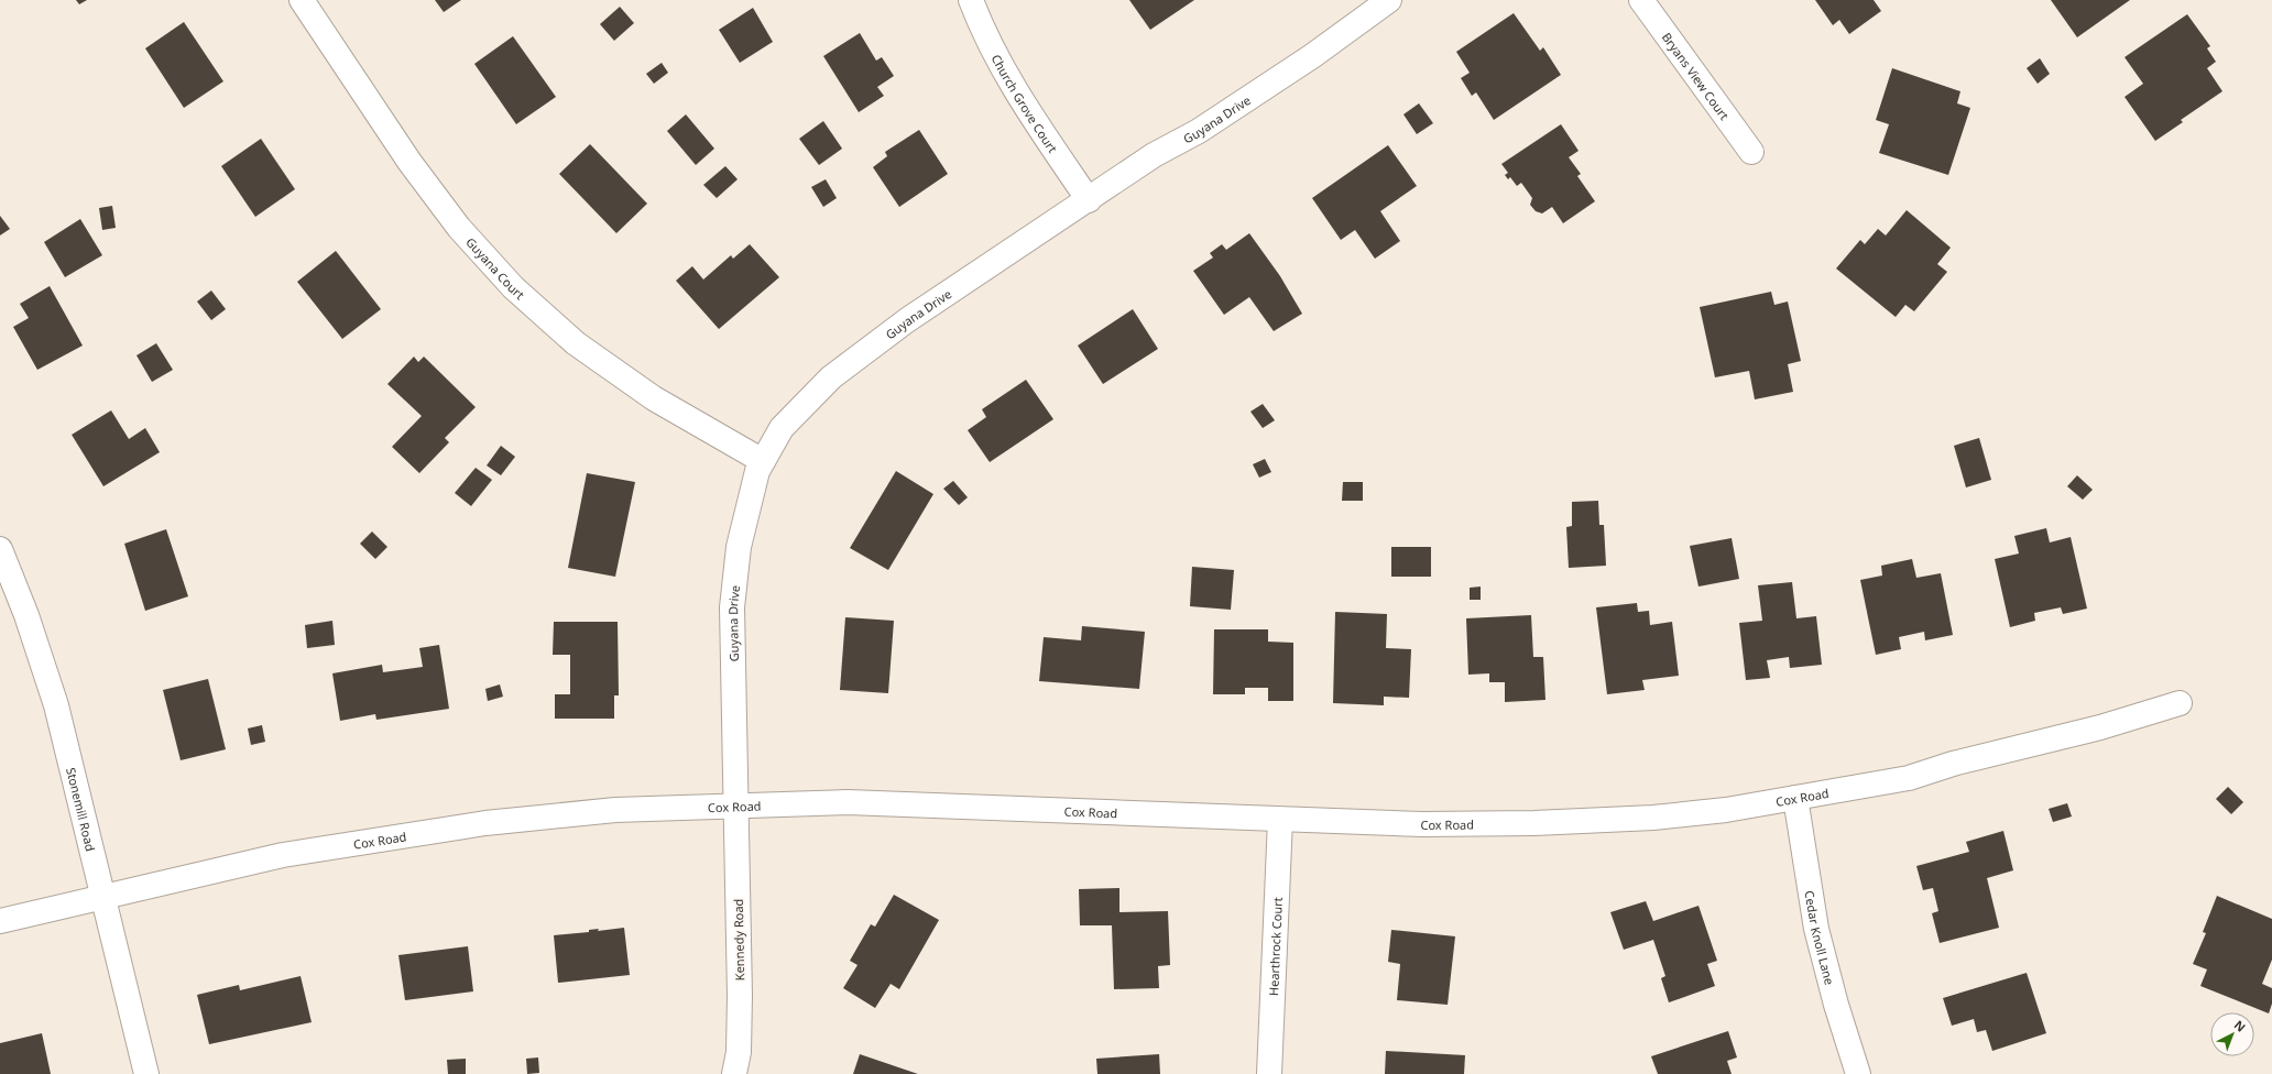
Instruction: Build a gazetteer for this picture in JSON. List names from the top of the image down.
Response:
{
  "streets": {
    "street": [
      "Bryans View Court",
      "Church Grove Court",
      "Guyana Drive",
      "Guyana Court",
      "Cox Road",
      "Stonemill Road",
      "Cedar Knoll Lane",
      "Kennedy Road",
      "Hearthrock Court"
    ]
  },
  "crossings": [
    ["Church Grove Court", "Guyana Drive"],
    ["Guyana Drive", "Guyana Court"],
    ["Guyana Drive", "Cox Road"],
    ["Guyana Drive", "Kennedy Road"],
    ["Cox Road", "Stonemill Road"],
    ["Cox Road", "Cedar Knoll Lane"],
    ["Cox Road", "Kennedy Road"],
    ["Cox Road", "Hearthrock Court"]
  ],
  "north": "top right"
}
